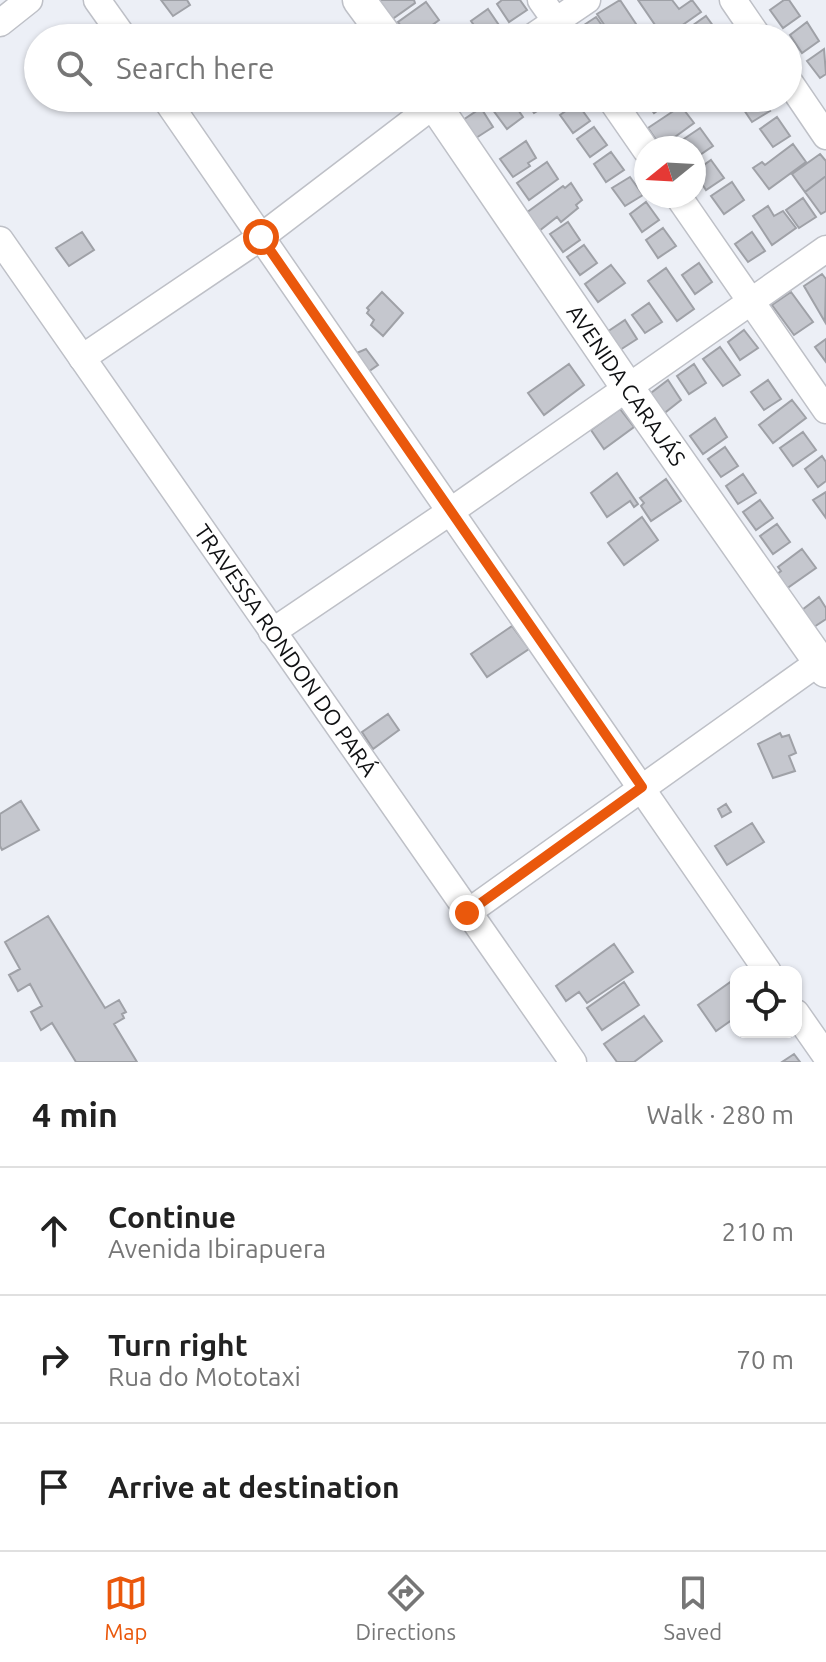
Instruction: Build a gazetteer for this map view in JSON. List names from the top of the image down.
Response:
{
  "streets": {
    "street": ["AVENIDA CARAJÁS", "TRAVESSA RONDON DO PARÁ"]
  },
  "north": "left",
  "page": {
    "search": "Search here",
    "heading": ["4 min", "Walk · 280 m"],
    "list": [
      ["Continue", "Avenida Ibirapuera", "210 m"],
      ["Turn right", "Rua do Mototaxi", "70 m"],
      "Arrive at destination"
    ],
    "nav": ["Map", "Directions", "Saved"]
  }
}
